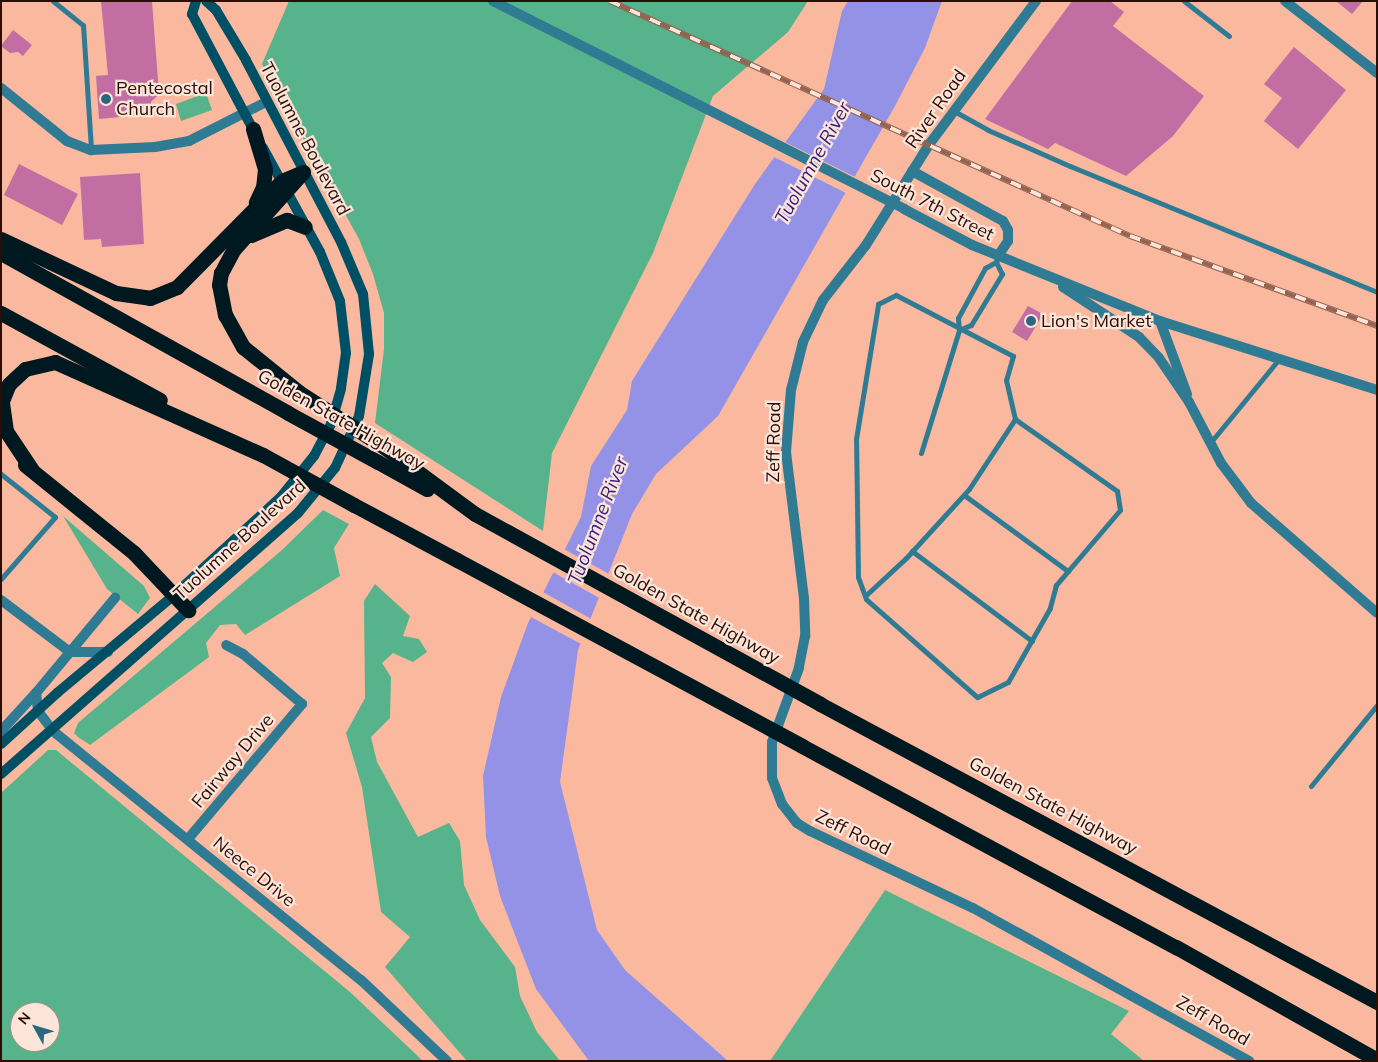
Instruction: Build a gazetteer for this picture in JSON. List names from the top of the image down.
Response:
{
  "streets": {
    "highway": ["Golden State Highway"],
    "main road": ["Tuolumne Boulevard"],
    "street": [
      "River Road",
      "South 7th Street",
      "Zeff Road",
      "Fairway Drive",
      "Neece Drive"
    ]
  },
  "crossings": [
    ["River Road", "South 7th Street"],
    ["River Road", "Zeff Road"],
    ["Tuolumne Boulevard", "Neece Drive"],
    ["Fairway Drive", "Neece Drive"]
  ],
  "water": ["Tuolumne River"],
  "places": ["Pentecostal Church", "Lion's Market"],
  "north": "top left"
}
